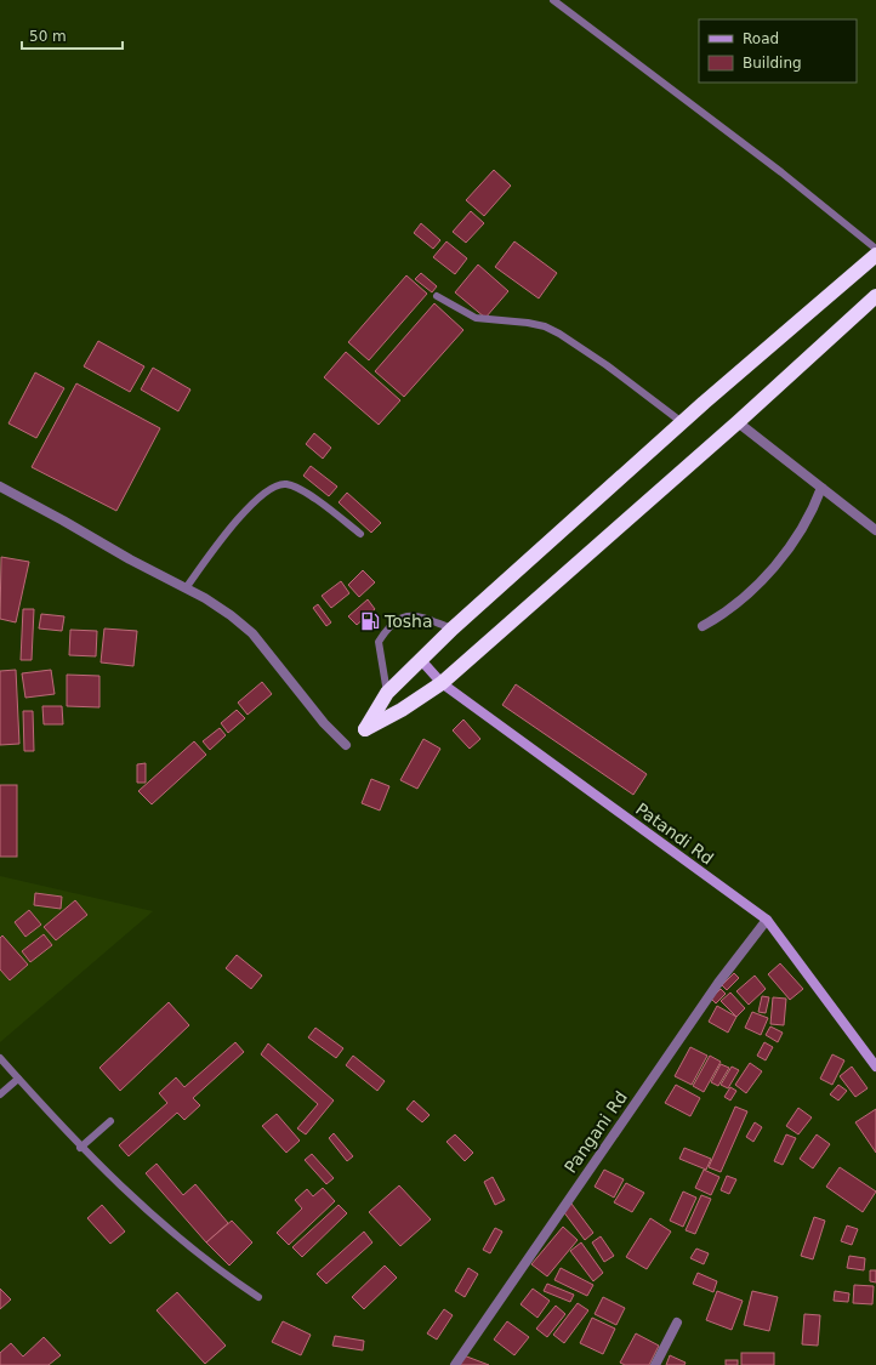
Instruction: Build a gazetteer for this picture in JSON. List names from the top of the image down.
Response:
{
  "streets": {
    "street": ["Patandi Rd", "Pangani Rd"]
  },
  "crossings": [
    ["Patandi Rd", "Pangani Rd"]
  ],
  "places": {
    "fuel station": ["Tosha"]
  },
  "legend": ["Road", "Building"],
  "scale_bar": "50 m"
}
